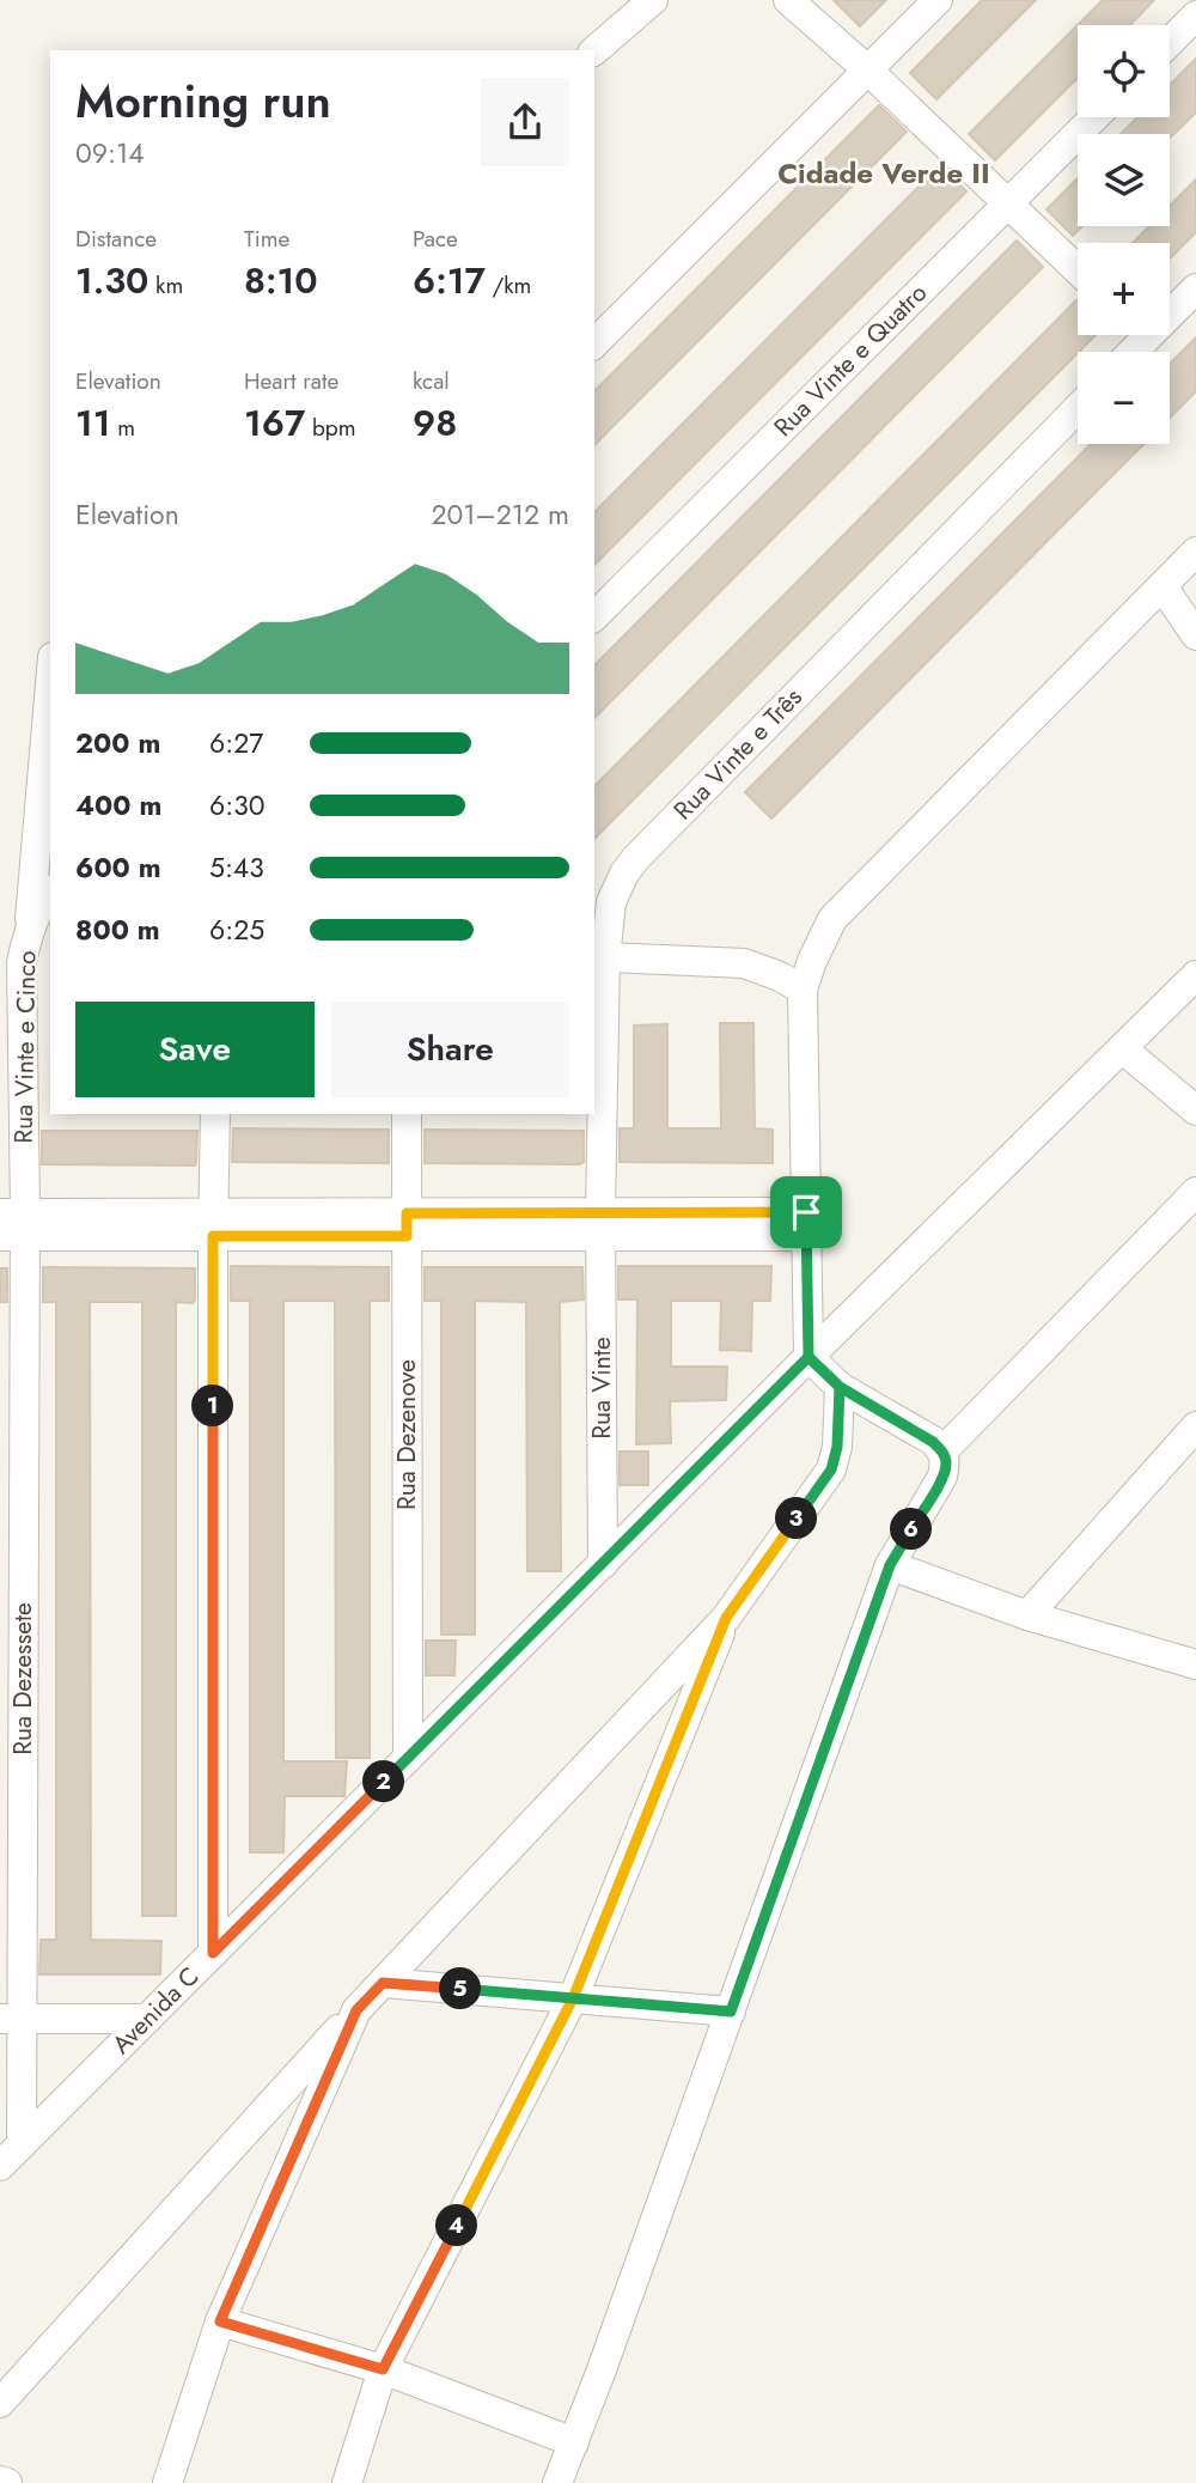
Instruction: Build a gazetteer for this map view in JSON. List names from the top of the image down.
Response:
{
  "streets": {
    "street": [
      "Rua Vinte e Quatro",
      "Rua Vinte e Três",
      "Rua Vinte e Cinco",
      "Rua Vinte",
      "Rua Dezenove",
      "Rua Dezessete",
      "Avenida C"
    ]
  },
  "crossings": [
    ["Rua Vinte e Três", "Rua Vinte"],
    ["Rua Vinte e Cinco", "Rua Dezessete"],
    ["Rua Vinte", "Avenida C"],
    ["Rua Dezenove", "Avenida C"],
    ["Rua Dezessete", "Avenida C"]
  ],
  "districts": ["Cidade Verde II"],
  "page": {
    "map_buttons": ["+", "−"],
    "heading": ["Morning run", "09:14"],
    "stats": [
      ["Distance", "1.30 km"],
      ["Time", "8:10"],
      ["Pace", "6:17 /km"],
      ["Elevation", "11 m"],
      ["Heart rate", "167 bpm"],
      ["kcal", "98"]
    ],
    "chart": ["Elevation", "201–212 m"],
    "list": [
      {
        "name": "200 m",
        "note": "6:27"
      },
      {
        "name": "400 m",
        "note": "6:30"
      },
      {
        "name": "600 m",
        "note": "5:43"
      },
      {
        "name": "800 m",
        "note": "6:25"
      }
    ],
    "buttons": ["Save", "Share"],
    "pins": [
      "1",
      "3",
      "6",
      "2",
      "5",
      "4"
    ]
  }
}
